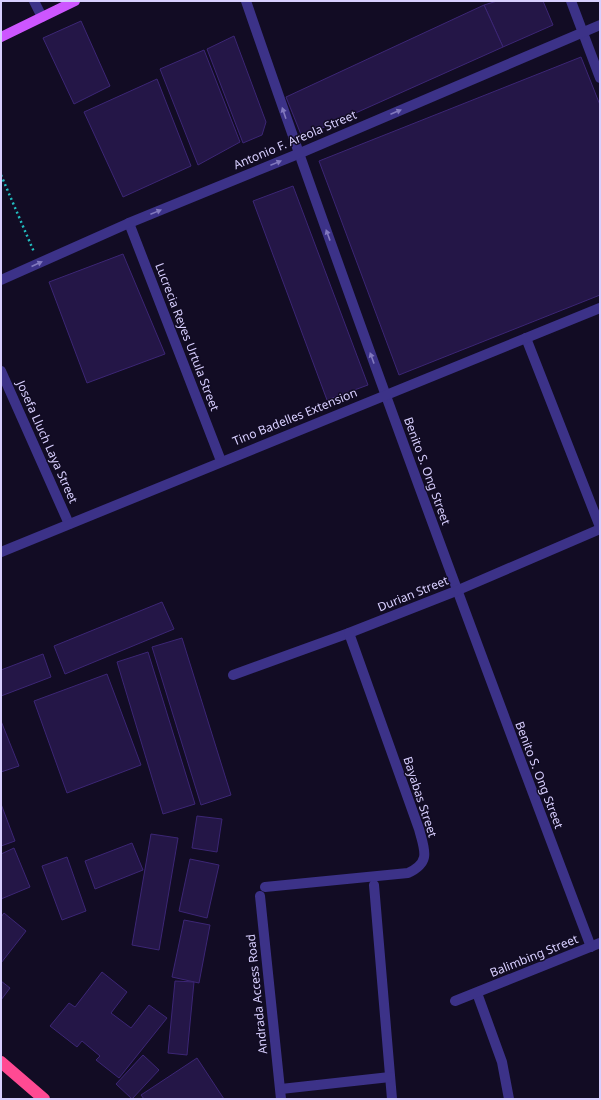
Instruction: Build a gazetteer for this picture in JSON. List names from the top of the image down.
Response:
{
  "streets": {
    "street": [
      "Antonio F. Areola Street",
      "Lucrecia Reyes Urtula Street",
      "Tino Badelles Extension",
      "Josefa Lluch Laya Street",
      "Benito S. Ong Street",
      "Durian Street",
      "Bayabas Street",
      "Balimbing Street",
      "Andrada Access Road"
    ]
  },
  "crossings": [
    ["Antonio F. Areola Street", "Lucrecia Reyes Urtula Street"],
    ["Antonio F. Areola Street", "Benito S. Ong Street"],
    ["Lucrecia Reyes Urtula Street", "Tino Badelles Extension"],
    ["Tino Badelles Extension", "Josefa Lluch Laya Street"],
    ["Tino Badelles Extension", "Benito S. Ong Street"],
    ["Benito S. Ong Street", "Durian Street"],
    ["Benito S. Ong Street", "Balimbing Street"],
    ["Durian Street", "Bayabas Street"],
    ["Bayabas Street", "Andrada Access Road"]
  ],
  "one_way": ["Antonio F. Areola Street", "Benito S. Ong Street"]
}
